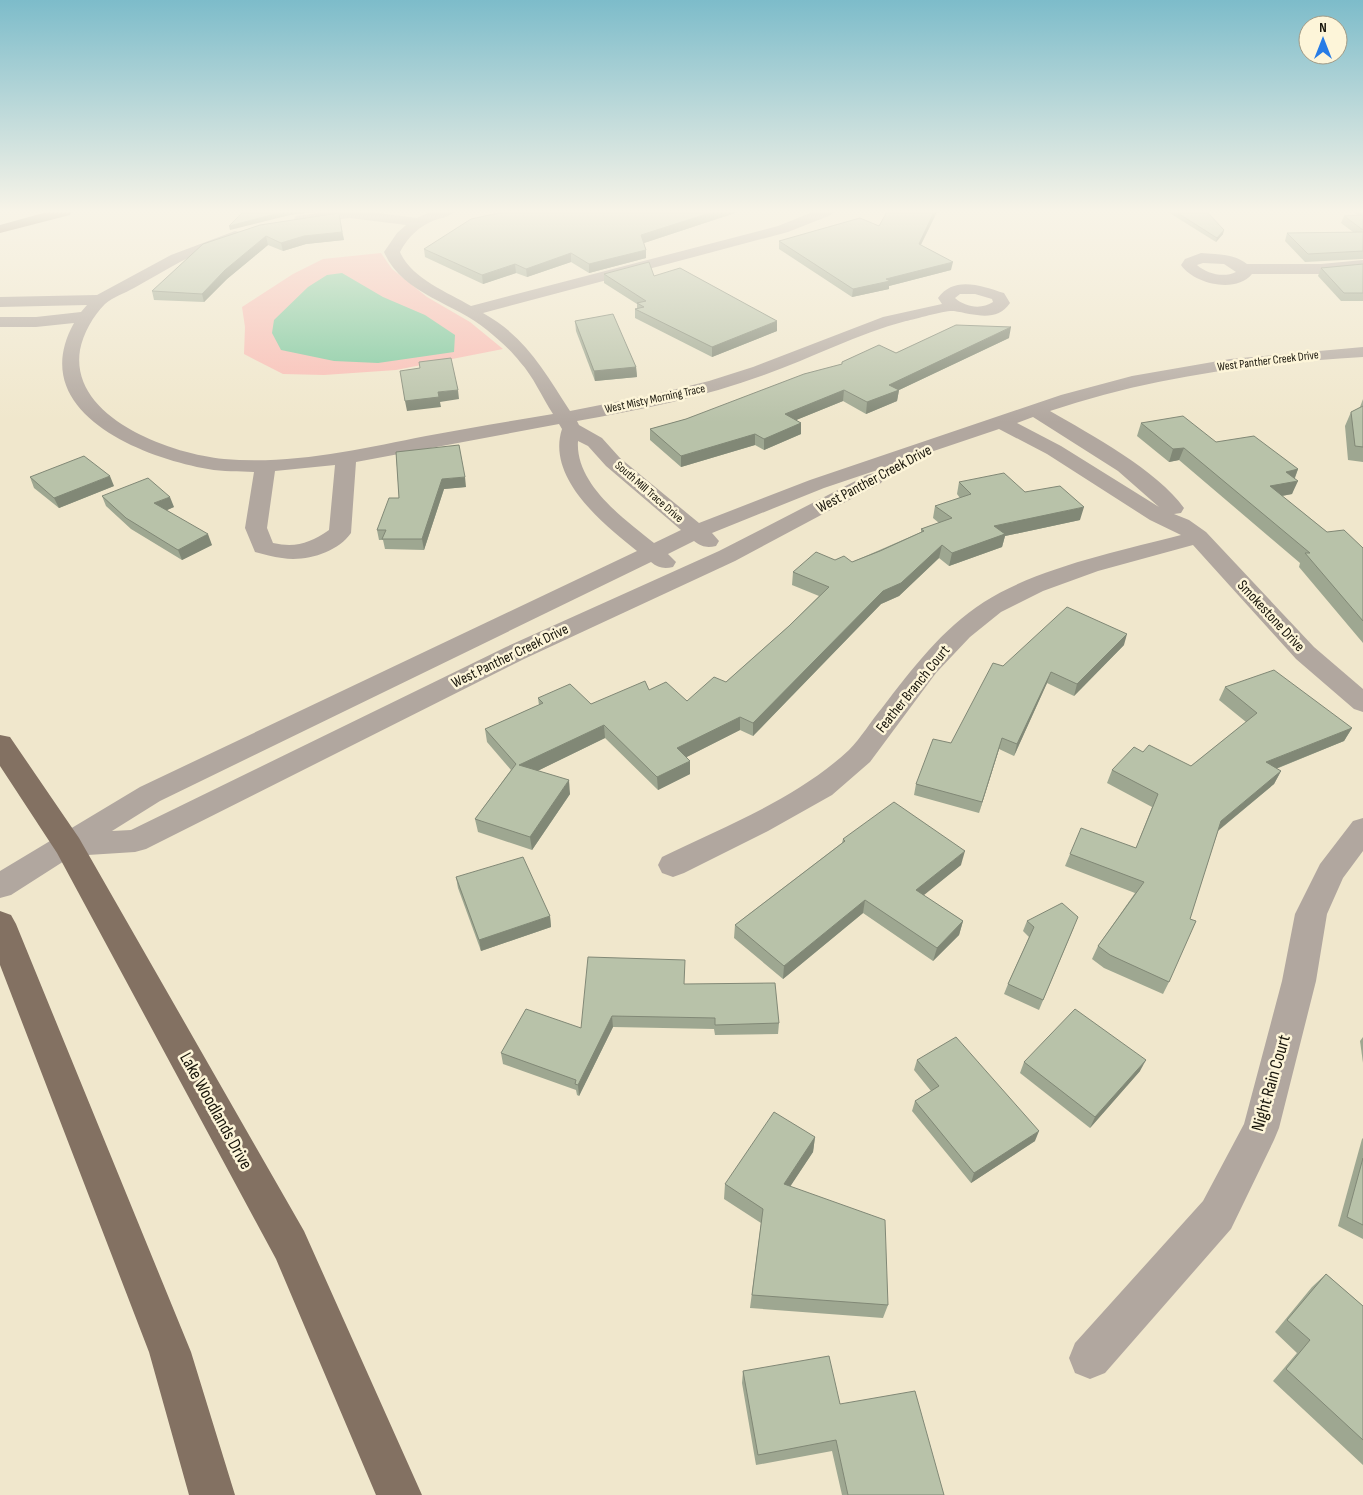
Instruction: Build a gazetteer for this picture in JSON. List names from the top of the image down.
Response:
{
  "streets": {
    "main road": ["Lake Woodlands Drive"],
    "street": [
      "West Panther Creek Drive",
      "West Misty Morning Trace",
      "South Mill Trace Drive",
      "Smokestone Drive",
      "Feather Branch Court",
      "Night Rain Court"
    ]
  },
  "crossings": [
    ["West Panther Creek Drive", "South Mill Trace Drive"],
    ["West Panther Creek Drive", "Smokestone Drive"],
    ["West Panther Creek Drive", "Lake Woodlands Drive"],
    ["West Misty Morning Trace", "South Mill Trace Drive"],
    ["Smokestone Drive", "Feather Branch Court"]
  ],
  "north": "top"
}
